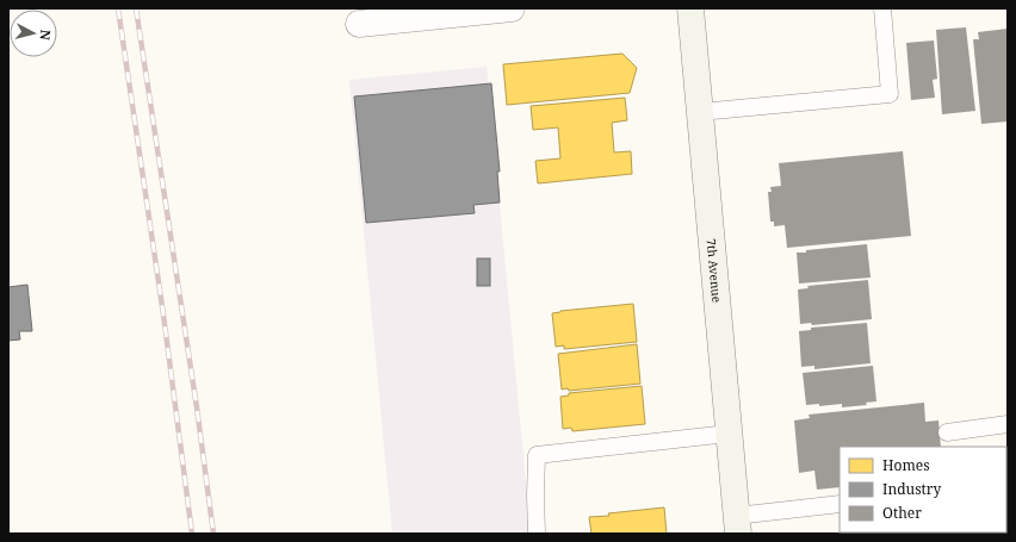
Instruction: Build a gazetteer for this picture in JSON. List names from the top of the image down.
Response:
{
  "streets": {
    "street": ["7th Avenue"]
  },
  "legend": ["Homes", "Industry", "Other"],
  "north": "right"
}
